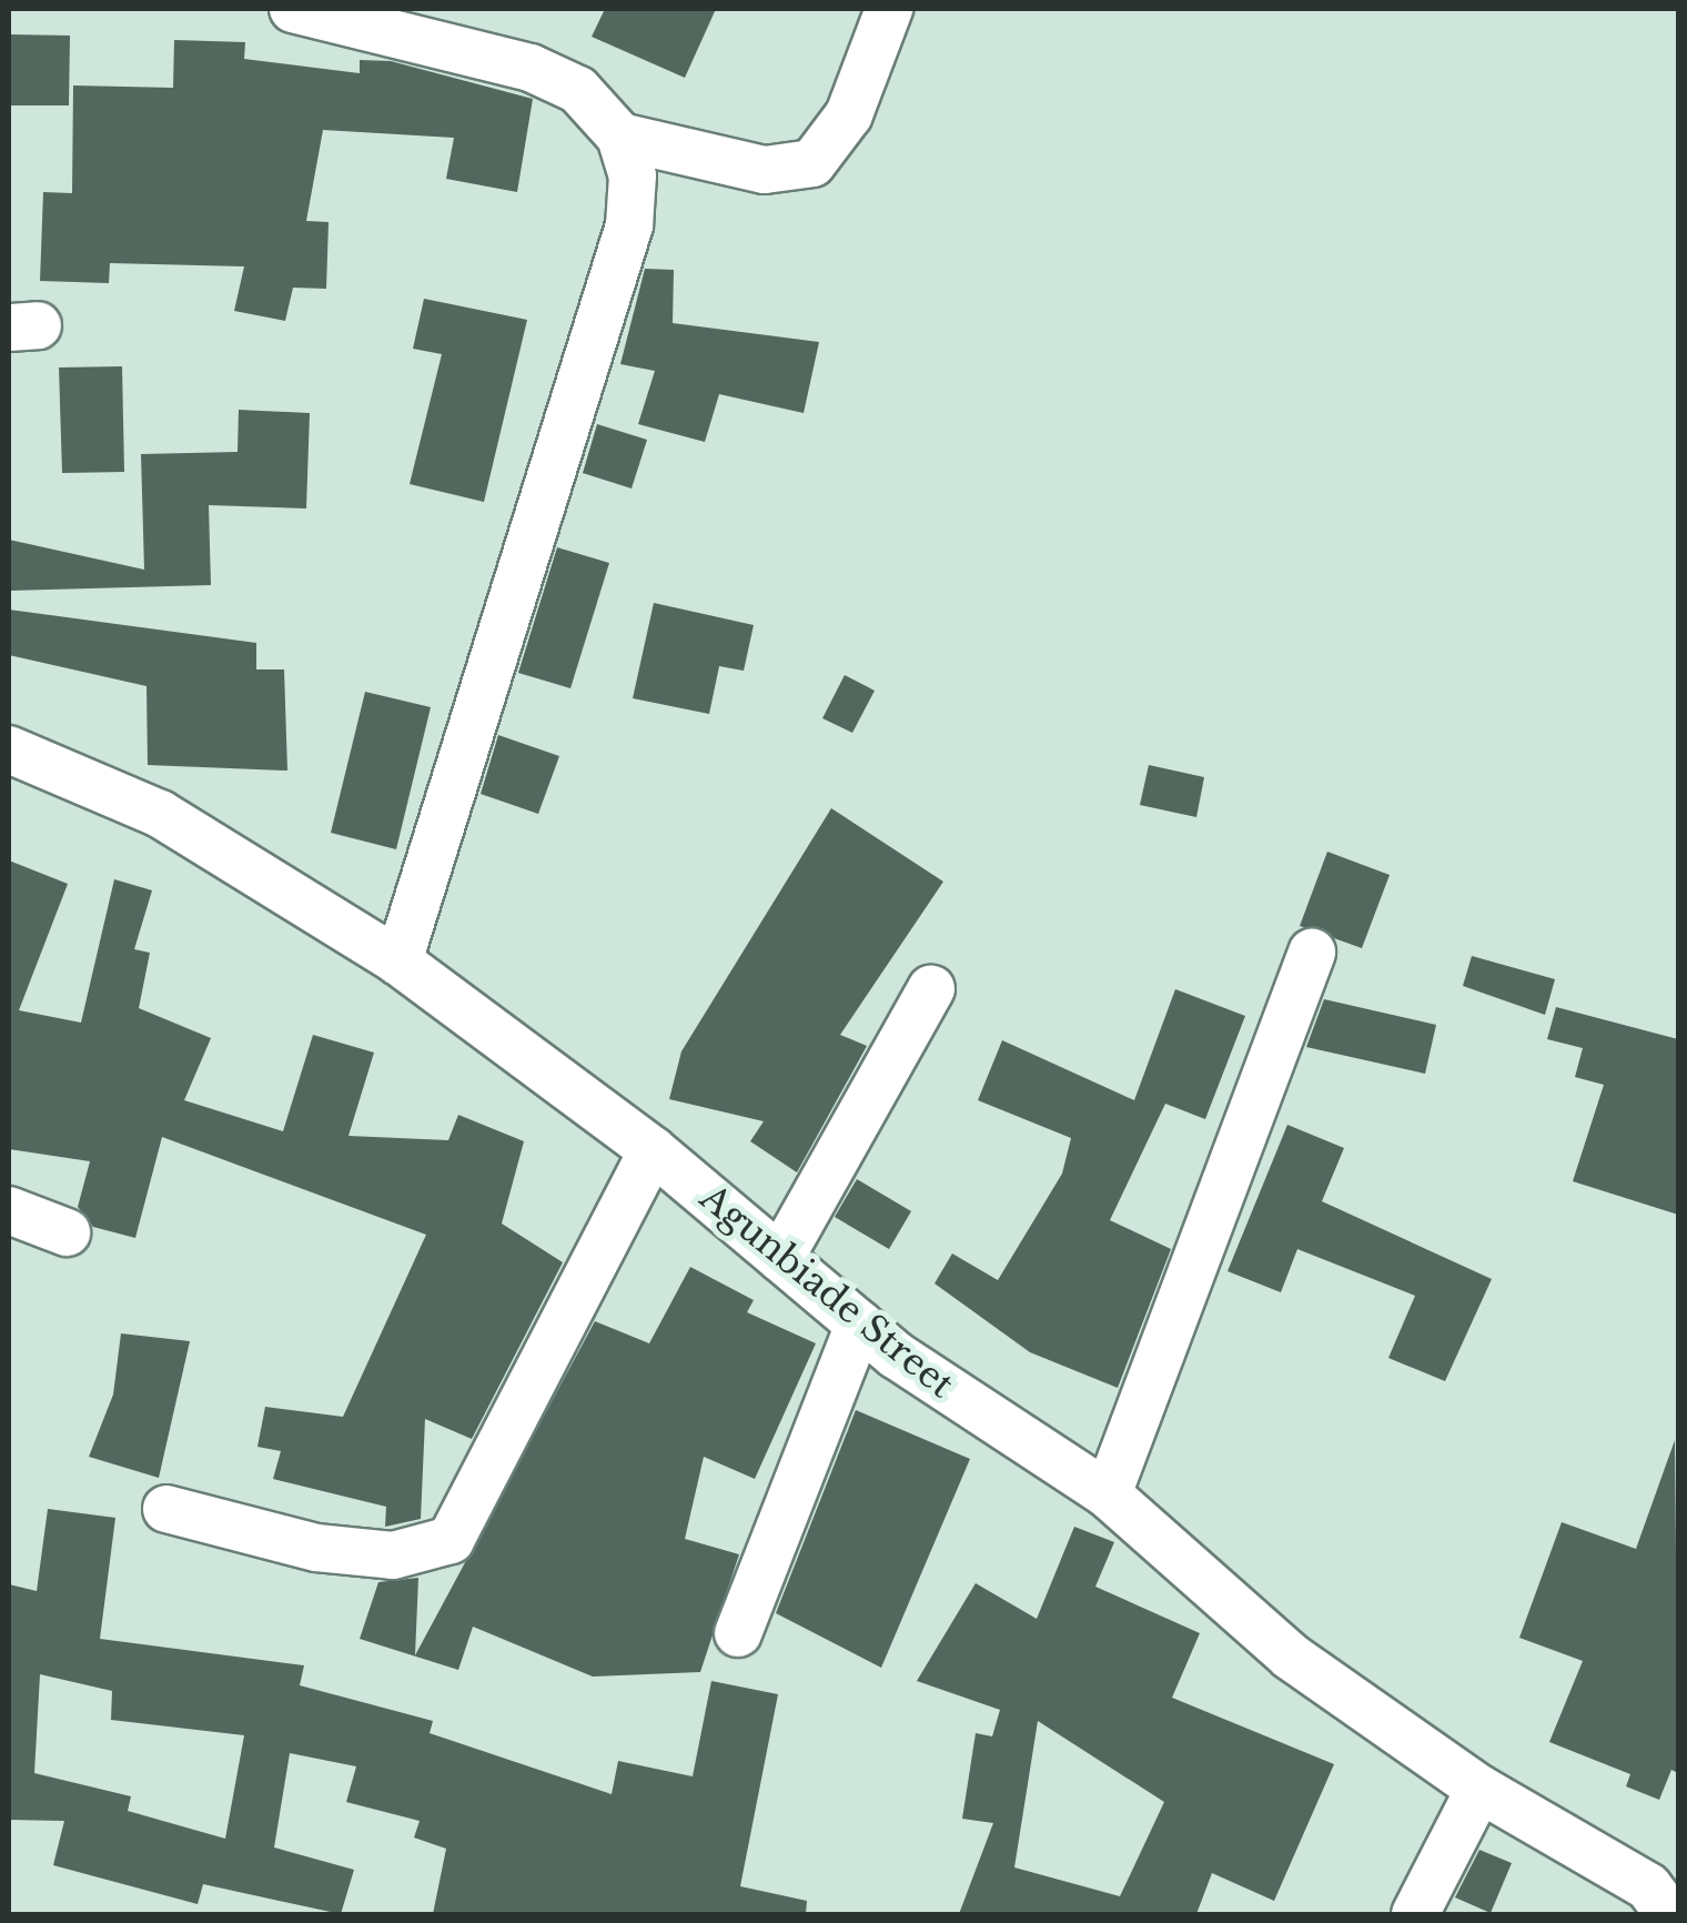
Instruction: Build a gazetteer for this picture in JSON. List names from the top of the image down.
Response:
{
  "streets": {
    "street": ["Agunbiade Street"]
  }
}
